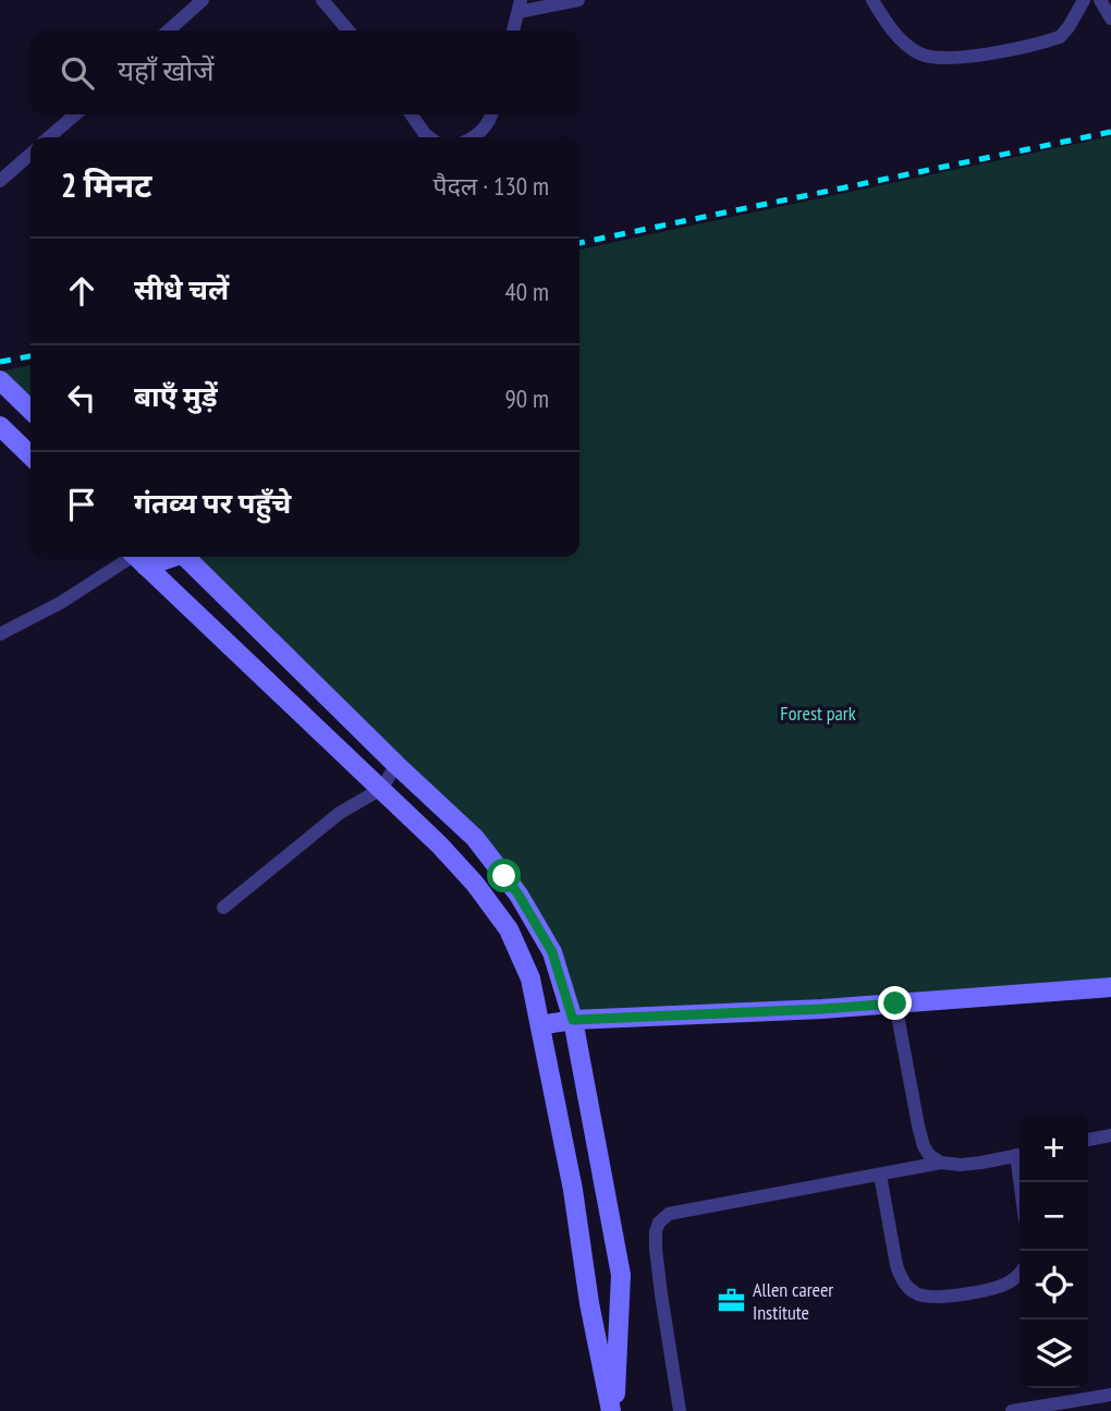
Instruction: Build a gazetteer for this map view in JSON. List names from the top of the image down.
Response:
{
  "parks": ["Forest park"],
  "places": {
    "office": ["Allen career Institute"]
  },
  "page": {
    "search": "यहाँ खोजें",
    "heading": ["2 मिनट", "पैदल · 130 m"],
    "list": [
      ["सीधे चलें", "40 m"],
      ["बाएँ मुड़ें", "90 m"],
      "गंतव्य पर पहुँचे"
    ],
    "map_buttons": ["+", "−"]
  }
}
